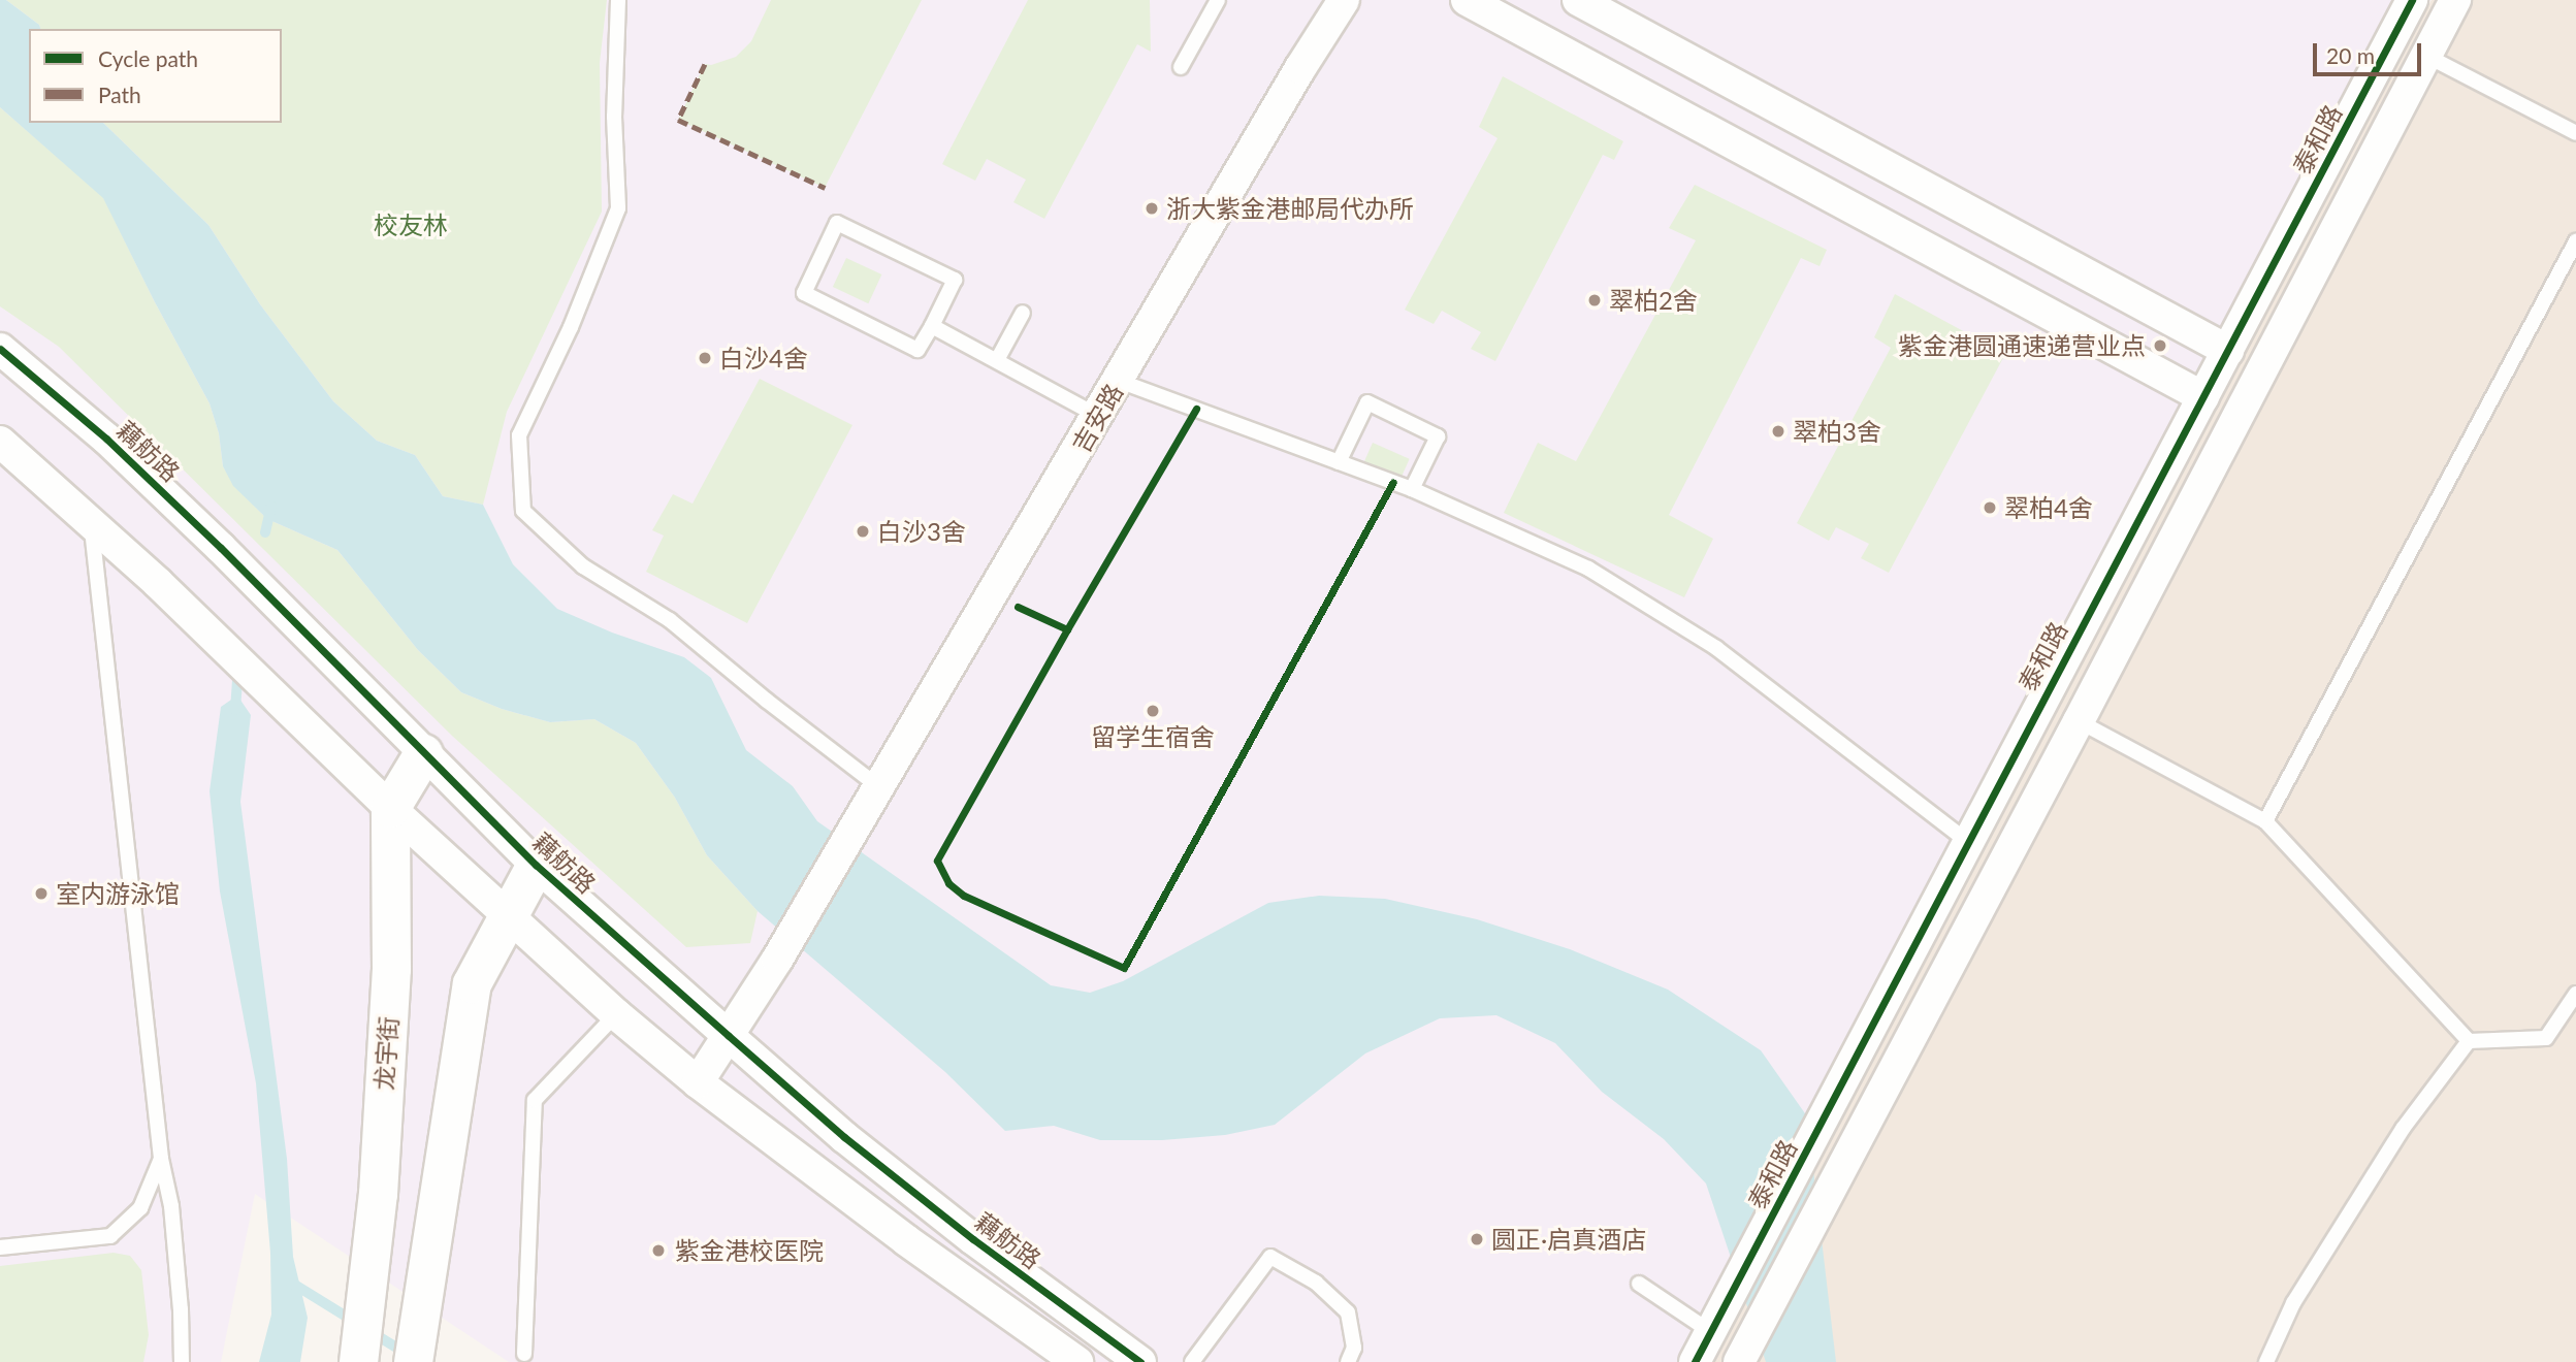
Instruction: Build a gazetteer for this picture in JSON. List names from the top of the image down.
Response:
{
  "streets": {
    "street": [
      "泰和路",
      "吉安路",
      "藕舫路",
      "龙宇街"
    ]
  },
  "crossings": [
    ["吉安路", "藕舫路"]
  ],
  "parks": ["校友林"],
  "places": [
    "浙大紫金港邮局代办所",
    "翠柏2舍",
    "紫金港圆通速递营业点",
    "白沙4舍",
    "翠柏3舍",
    "翠柏4舍",
    "白沙3舍",
    "留学生宿舍",
    "室内游泳馆",
    "圆正·启真酒店",
    "紫金港校医院"
  ],
  "legend": ["Cycle path", "Path"],
  "scale_bar": "20 m"
}
